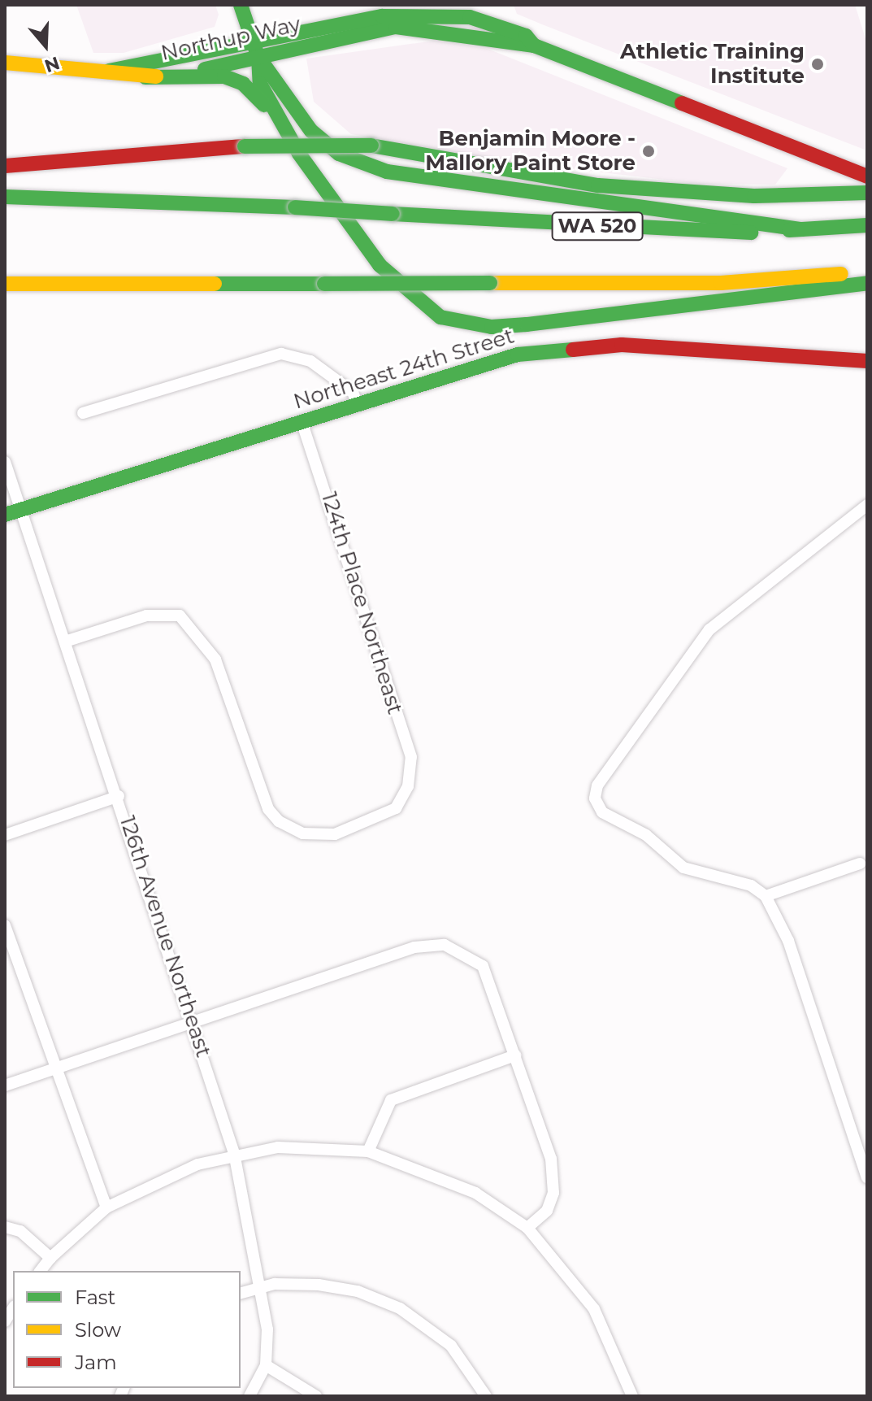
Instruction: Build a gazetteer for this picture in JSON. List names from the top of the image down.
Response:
{
  "streets": {
    "main road": ["Northup Way", "WA 520", "Northeast 24th Street"],
    "street": ["124th Place Northeast", "126th Avenue Northeast"]
  },
  "crossings": [
    ["Northeast 24th Street", "124th Place Northeast"],
    ["Northeast 24th Street", "126th Avenue Northeast"],
    ["124th Place Northeast", "126th Avenue Northeast"]
  ],
  "places": ["Athletic Training Institute", "Benjamin Moore - Mallory Paint Store"],
  "legend": ["Fast", "Slow", "Jam"],
  "north": "bottom"
}
